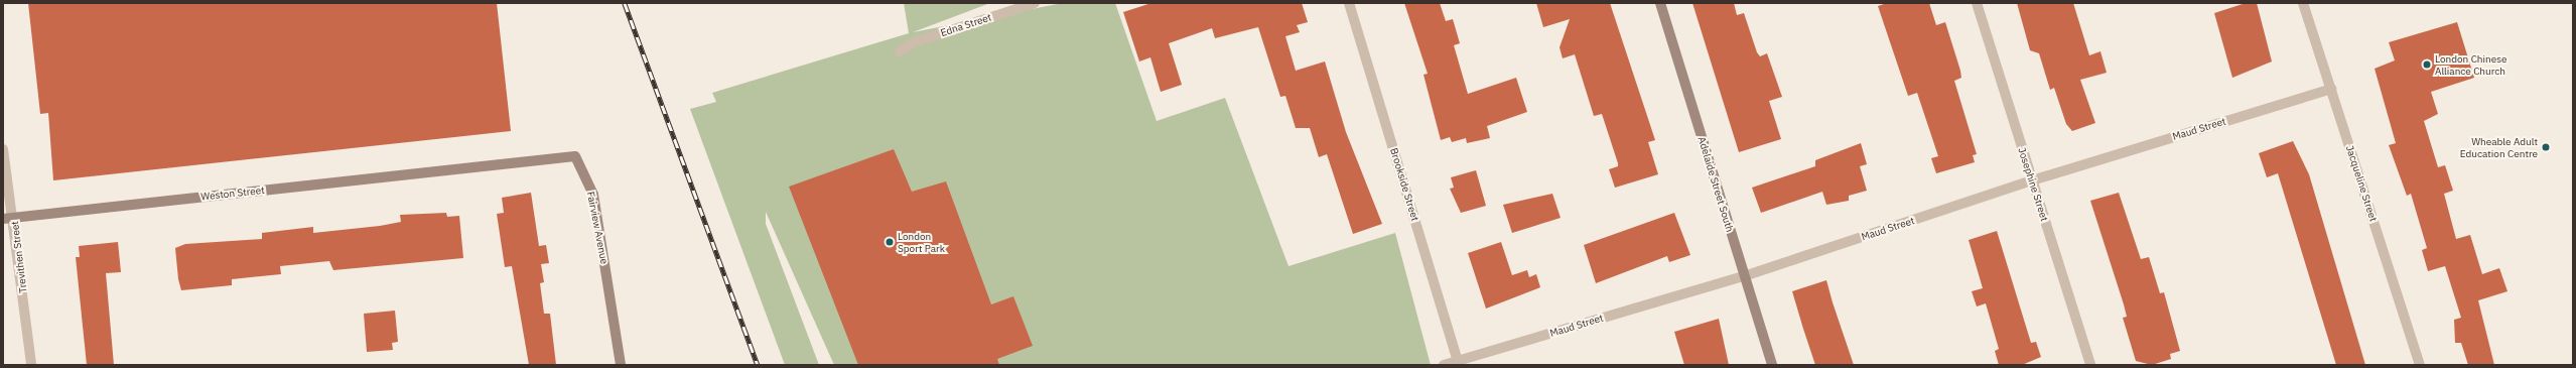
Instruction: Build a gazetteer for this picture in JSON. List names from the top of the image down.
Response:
{
  "streets": {
    "street": [
      "Edna Street",
      "Maud Street",
      "Jacqueline Street",
      "Brookside Street",
      "Adelaide Street South",
      "Josephine Street",
      "Weston Street",
      "Fairview Avenue",
      "Trevithen Street"
    ]
  },
  "crossings": [
    ["Maud Street", "Jacqueline Street"],
    ["Maud Street", "Brookside Street"],
    ["Maud Street", "Adelaide Street South"],
    ["Maud Street", "Josephine Street"],
    ["Weston Street", "Fairview Avenue"],
    ["Weston Street", "Trevithen Street"]
  ],
  "places": ["London Chinese Alliance Church", "Wheable Adult Education Centre", "London Sport Park"]
}
